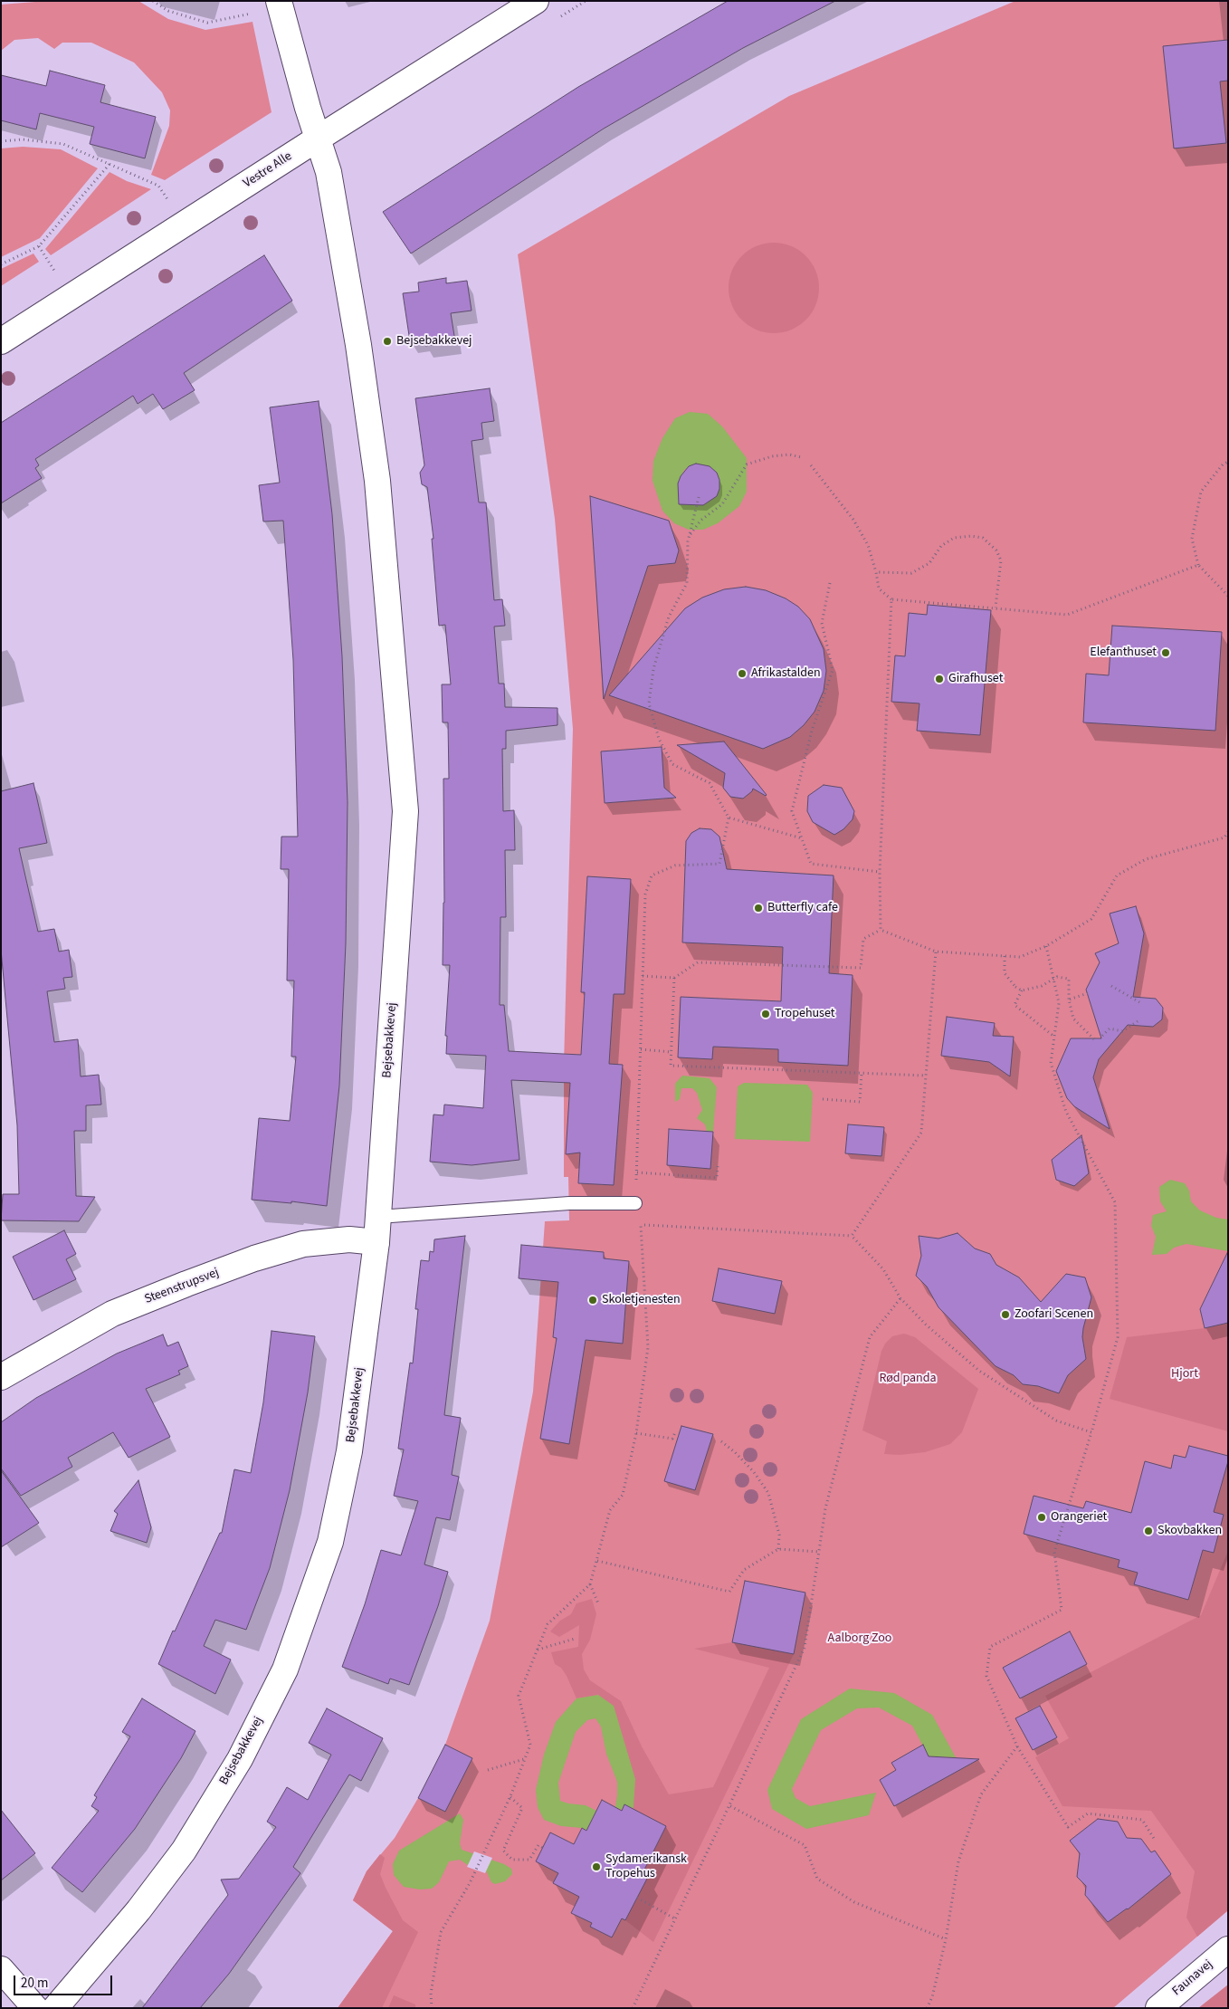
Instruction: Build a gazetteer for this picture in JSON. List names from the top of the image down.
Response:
{
  "streets": {
    "street": [
      "Vestre Alle",
      "Bejsebakkevej",
      "Steenstrupsvej",
      "Faunavej"
    ]
  },
  "crossings": [
    ["Vestre Alle", "Bejsebakkevej"],
    ["Bejsebakkevej", "Steenstrupsvej"]
  ],
  "parks": ["Hjort", "Rød panda", "Aalborg Zoo"],
  "places": [
    "Bejsebakkevej",
    "Elefanthuset",
    "Afrikastalden",
    "Girafhuset",
    "Butterfly cafe",
    "Tropehuset",
    "Skoletjenesten",
    "Zoofari Scenen",
    "Orangeriet",
    "Skovbakken",
    "Sydamerikansk Tropehus"
  ],
  "scale_bar": "20 m"
}
